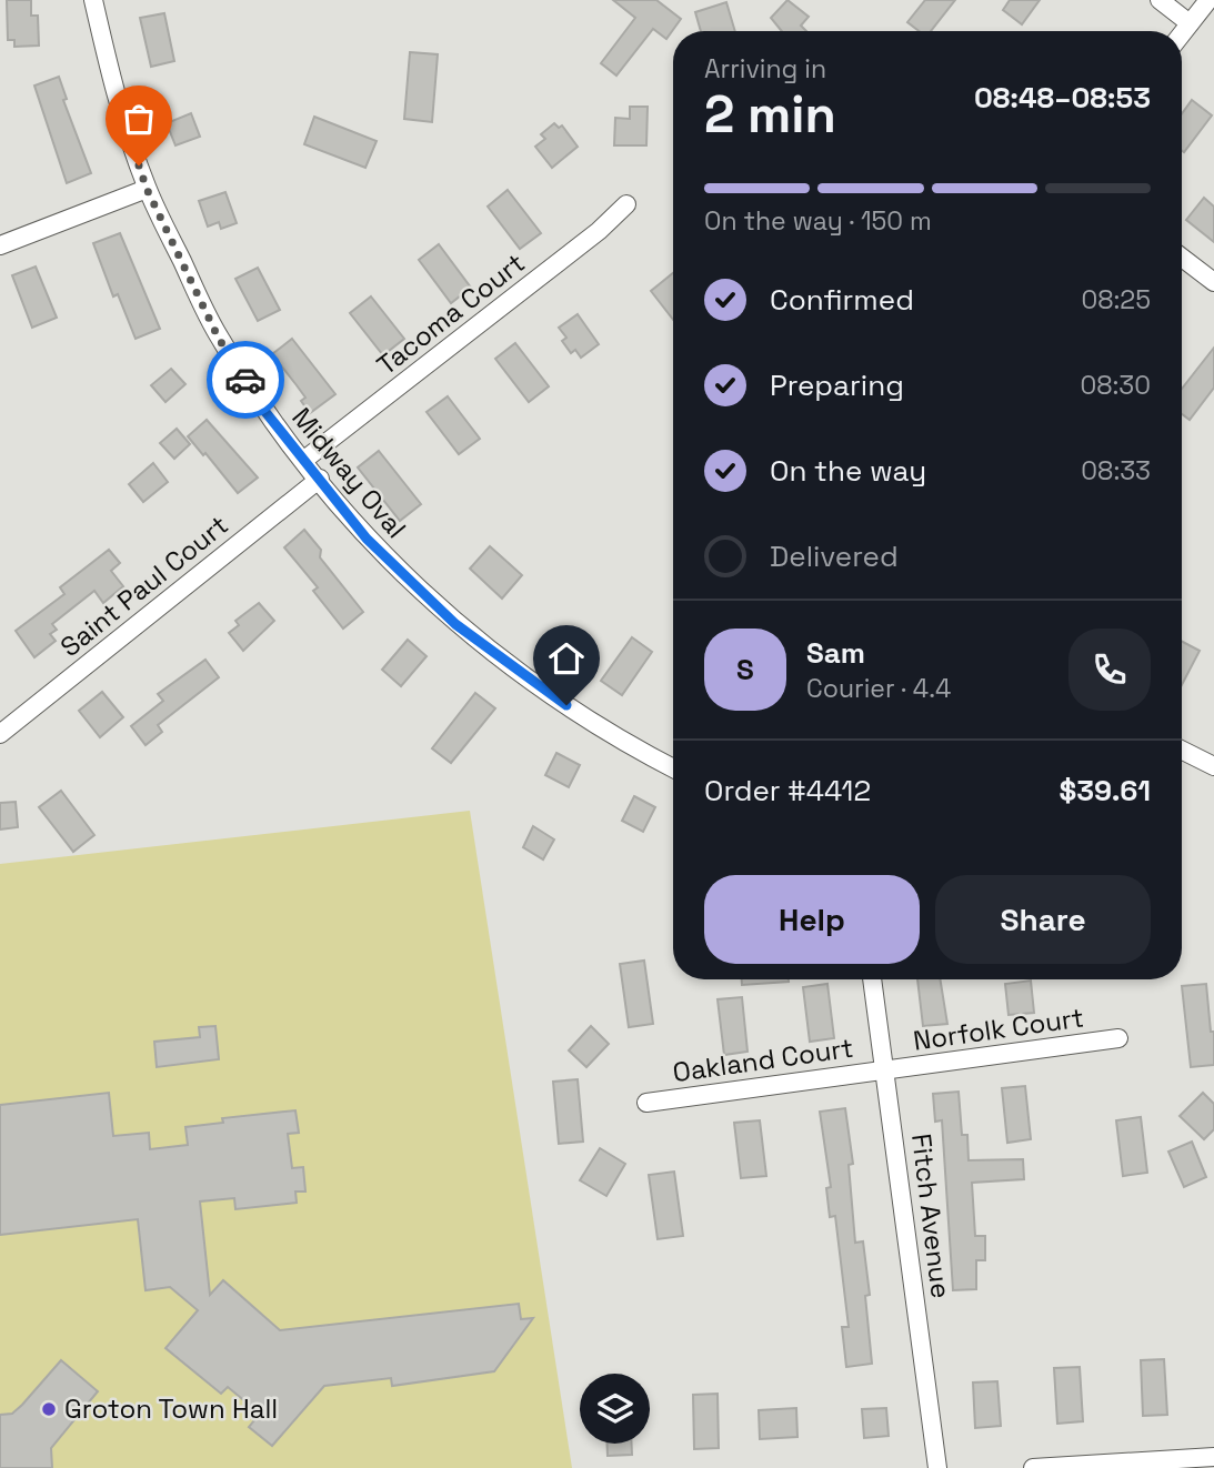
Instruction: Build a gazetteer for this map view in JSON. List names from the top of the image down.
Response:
{
  "streets": {
    "street": [
      "Tacoma Court",
      "Midway Oval",
      "Saint Paul Court",
      "Norfolk Court",
      "Oakland Court",
      "Fitch Avenue"
    ]
  },
  "crossings": [
    ["Tacoma Court", "Midway Oval"],
    ["Midway Oval", "Saint Paul Court"],
    ["Norfolk Court", "Oakland Court"],
    ["Norfolk Court", "Fitch Avenue"],
    ["Oakland Court", "Fitch Avenue"]
  ],
  "places": ["Groton Town Hall"],
  "page": {
    "heading": ["2 min", "Arriving in", "08:48–08:53"],
    "panel": [
      "Sam",
      "Courier · 4.4",
      "Order #4412",
      "$39.61"
    ],
    "bar": "On the way · 150 m",
    "list": [
      ["Confirmed", "08:25"],
      ["Preparing", "08:30"],
      ["On the way", "08:33"],
      "Delivered"
    ],
    "round": "S",
    "buttons": ["Help", "Share"]
  }
}
